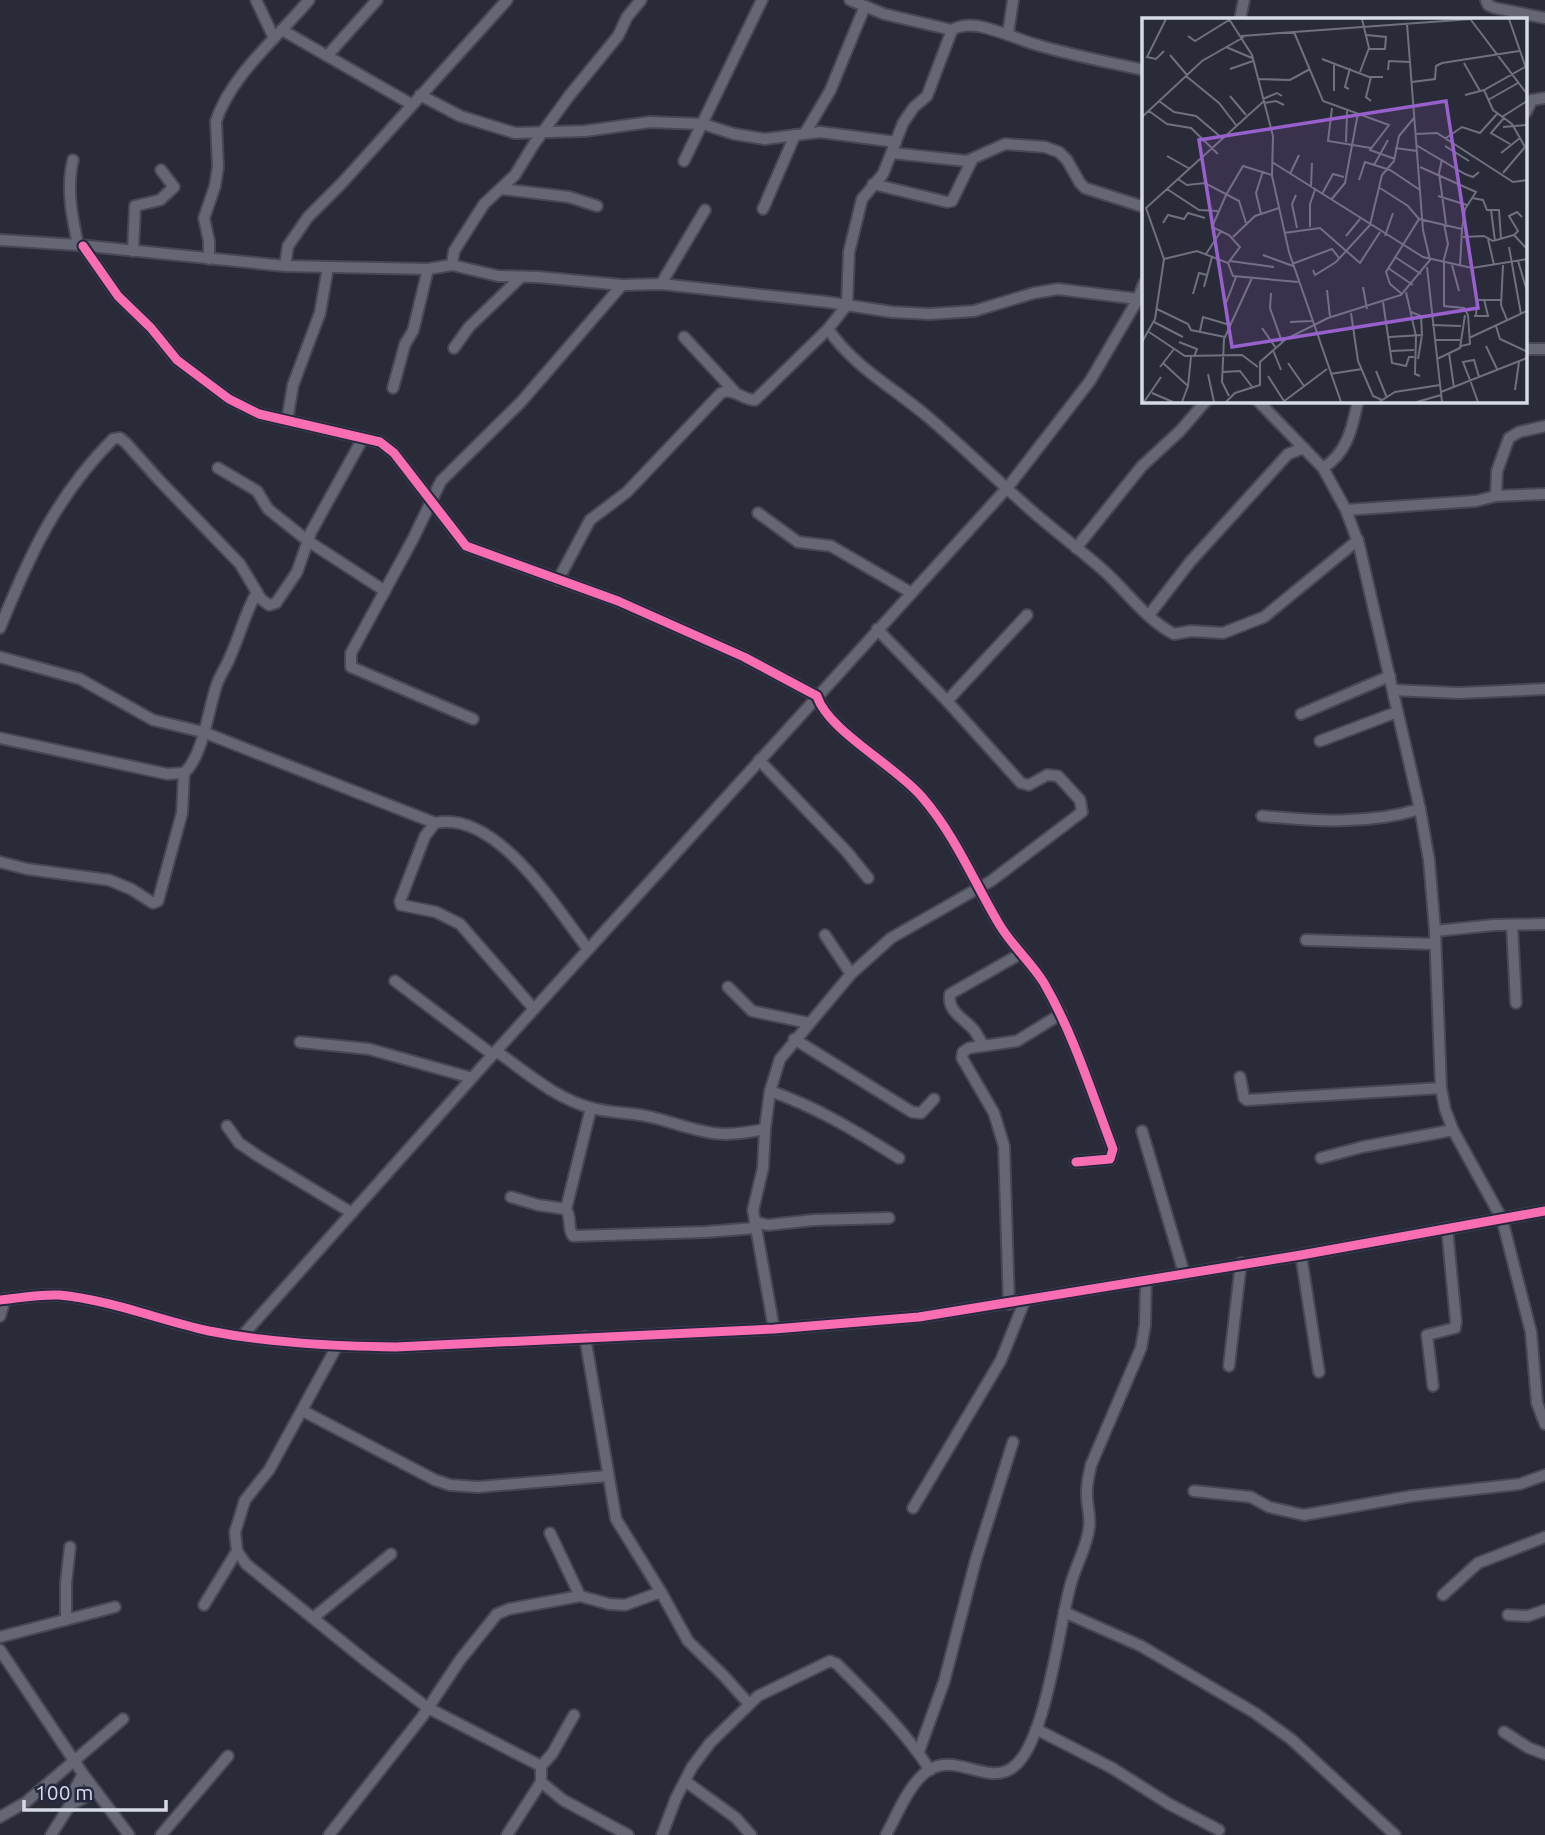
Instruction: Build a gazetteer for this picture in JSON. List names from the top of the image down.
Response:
{
  "scale_bar": "100 m"
}
